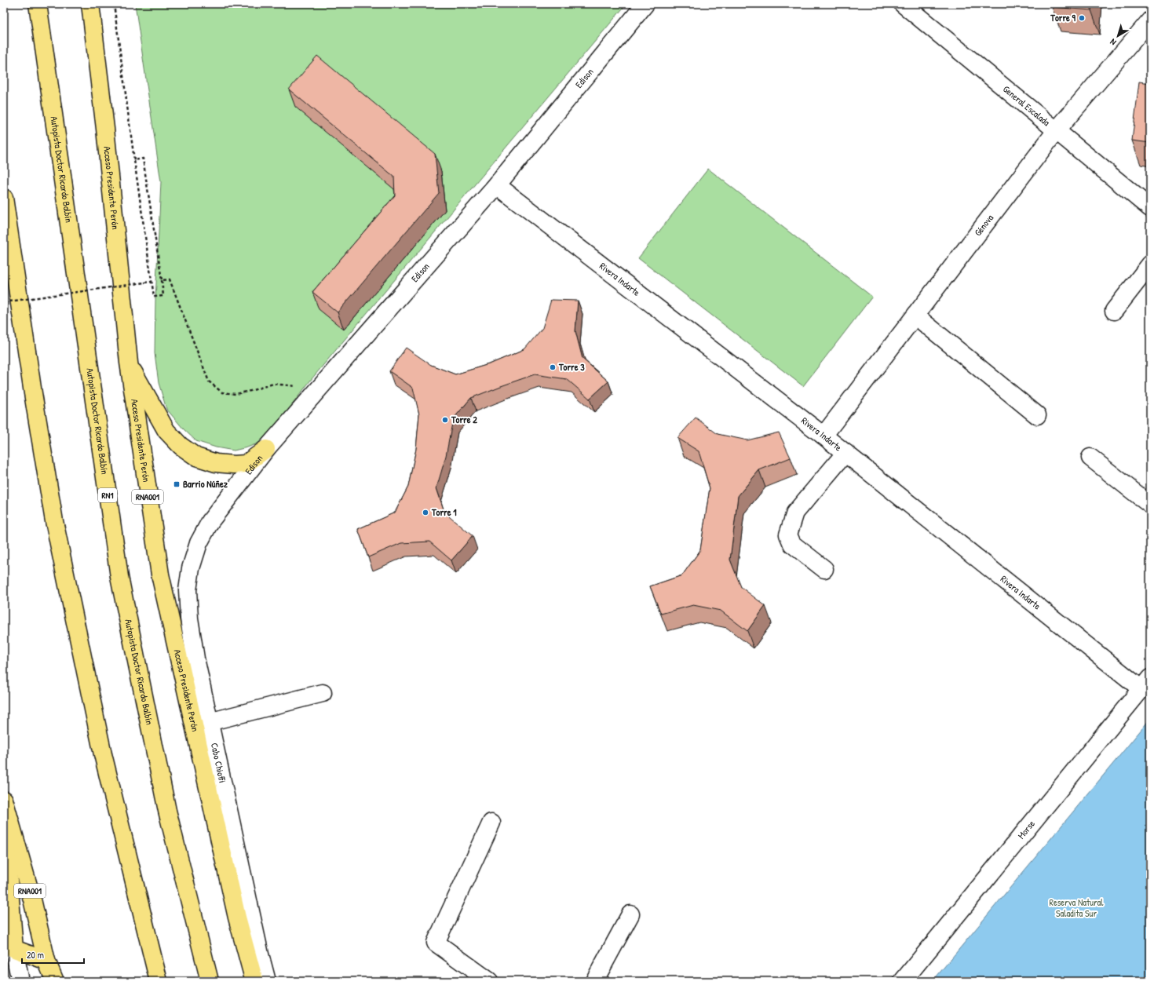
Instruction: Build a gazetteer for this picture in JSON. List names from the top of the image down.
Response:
{
  "streets": {
    "highway": [
      "Autopista Doctor Ricardo Balbín",
      "Acceso Presidente Perón",
      "RN1",
      "RNA001"
    ],
    "street": [
      "Edison",
      "General Escalada",
      "Génova",
      "Rivera Indarte",
      "Cabo Chioffi",
      "Morse"
    ]
  },
  "crossings": [
    ["Edison", "Rivera Indarte"],
    ["Edison", "Cabo Chioffi"],
    ["General Escalada", "Génova"],
    ["Génova", "Rivera Indarte"],
    ["Rivera Indarte", "Morse"]
  ],
  "parks": ["Reserva Natural Saladita Sur"],
  "places": {
    "other": [
      "Torre 9",
      "Torre 3",
      "Torre 2",
      "Torre 1"
    ],
    "transit": ["Barrio Núñez"]
  },
  "scale_bar": "20 m",
  "north": "bottom left"
}
